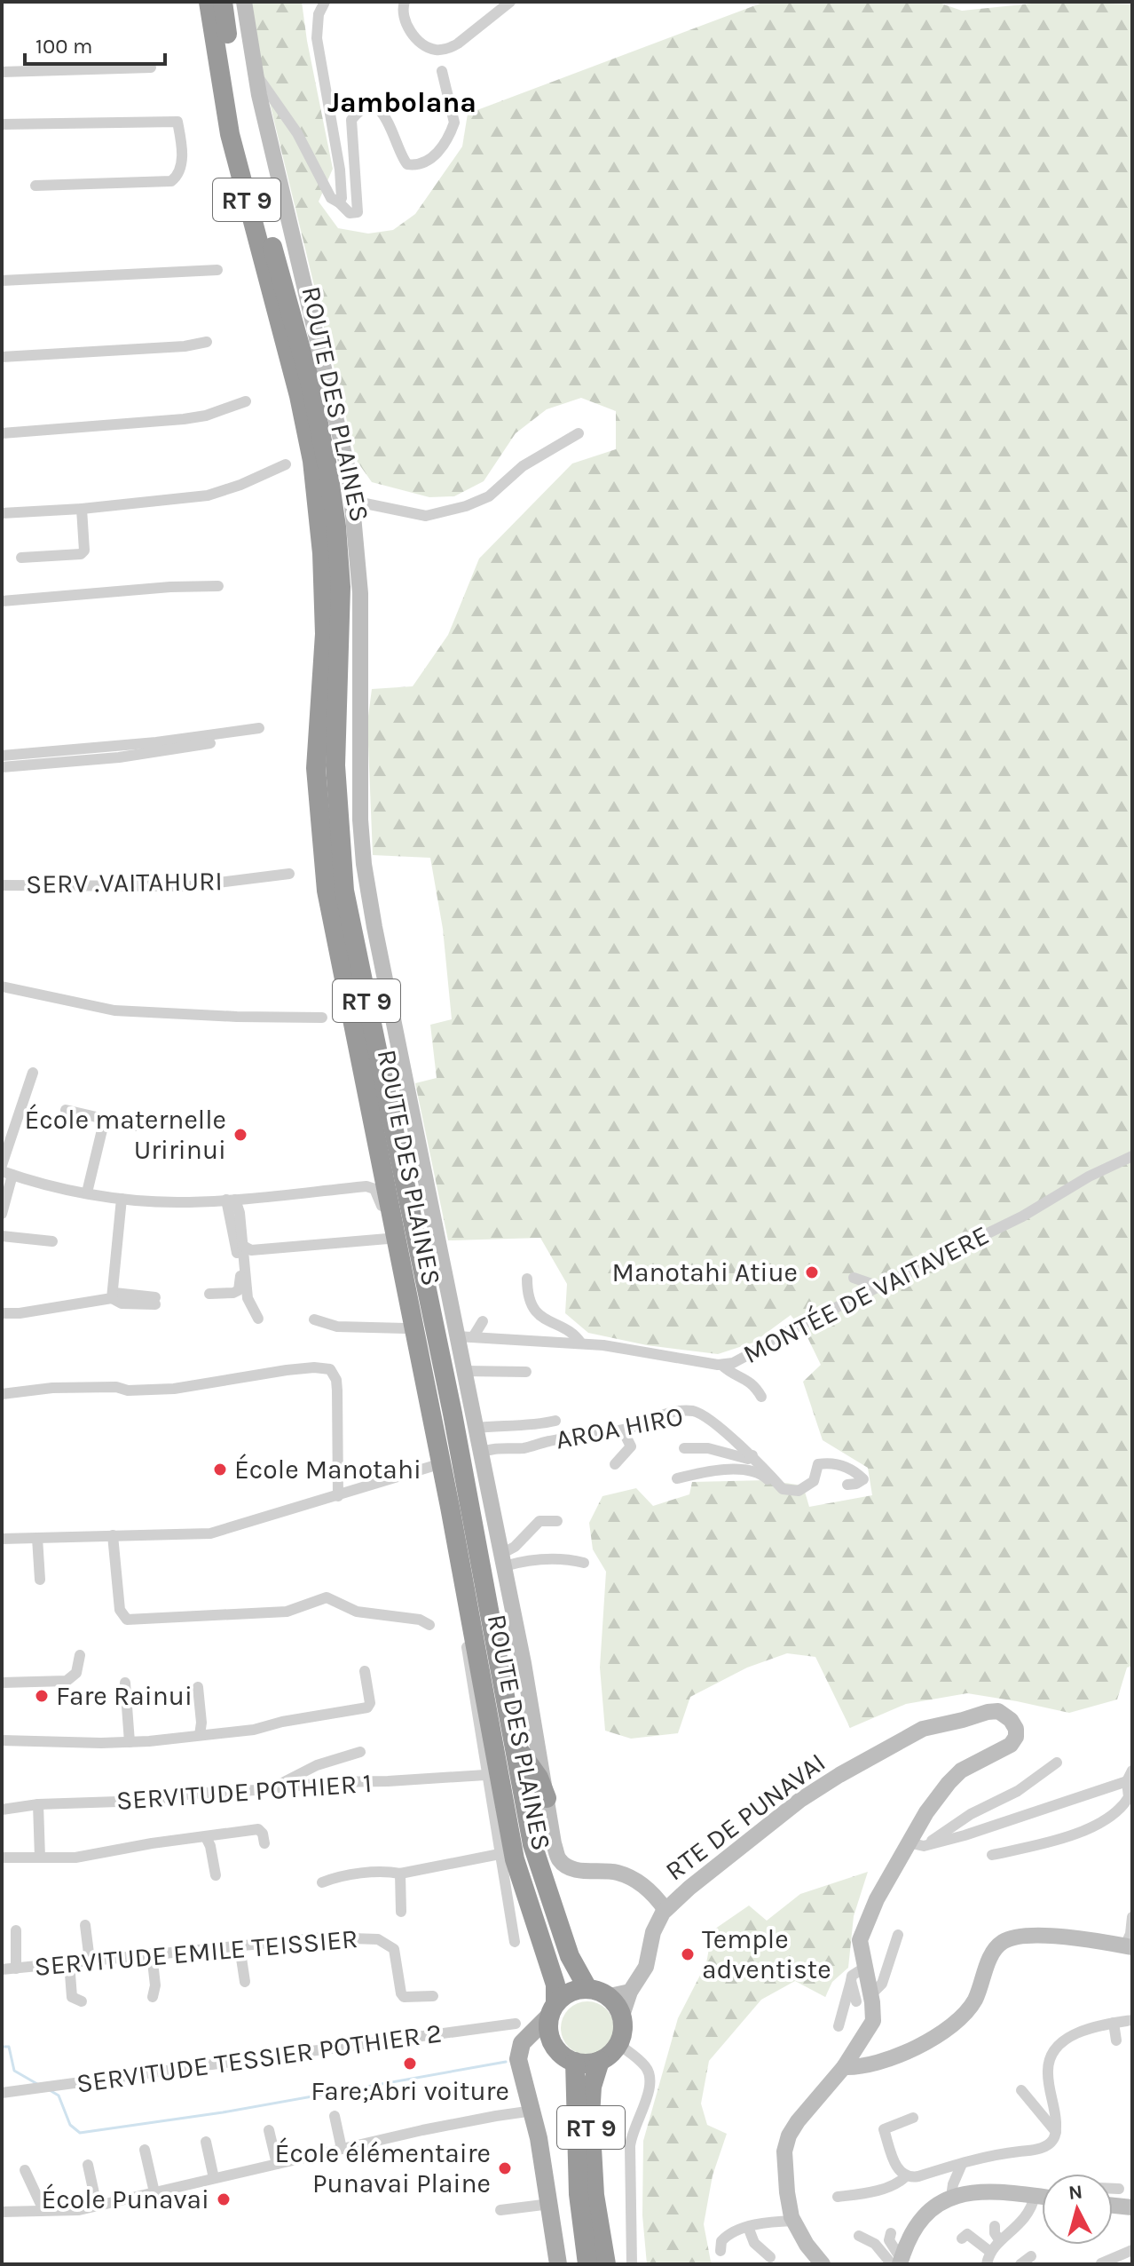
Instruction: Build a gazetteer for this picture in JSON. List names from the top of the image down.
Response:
{
  "streets": {
    "highway": ["RT 9", "ROUTE DES PLAINES"],
    "main road": ["RTE DE PUNAVAI"],
    "street": [
      "SERV .VAITAHURI",
      "MONTÉE DE VAITAVERE",
      "AROA HIRO",
      "SERVITUDE POTHIER 1",
      "SERVITUDE EMILE TEISSIER",
      "SERVITUDE TESSIER POTHIER 2"
    ]
  },
  "crossings": [
    ["RT 9", "ROUTE DES PLAINES"],
    ["RT 9", "RTE DE PUNAVAI"],
    ["RT 9", "SERVITUDE TESSIER POTHIER 2"],
    ["ROUTE DES PLAINES", "MONTÉE DE VAITAVERE"],
    ["ROUTE DES PLAINES", "AROA HIRO"],
    ["ROUTE DES PLAINES", "RTE DE PUNAVAI"],
    ["ROUTE DES PLAINES", "SERVITUDE TESSIER POTHIER 2"],
    ["RTE DE PUNAVAI", "SERVITUDE TESSIER POTHIER 2"]
  ],
  "districts": ["Jambolana"],
  "places": [
    "École maternelle Uririnui",
    "Manotahi Atiue",
    "École Manotahi",
    "Fare Rainui",
    "Temple adventiste",
    "Fare;Abri voiture",
    "École élémentaire Punavai Plaine",
    "École Punavai"
  ],
  "scale_bar": "100 m",
  "north": "top"
}
